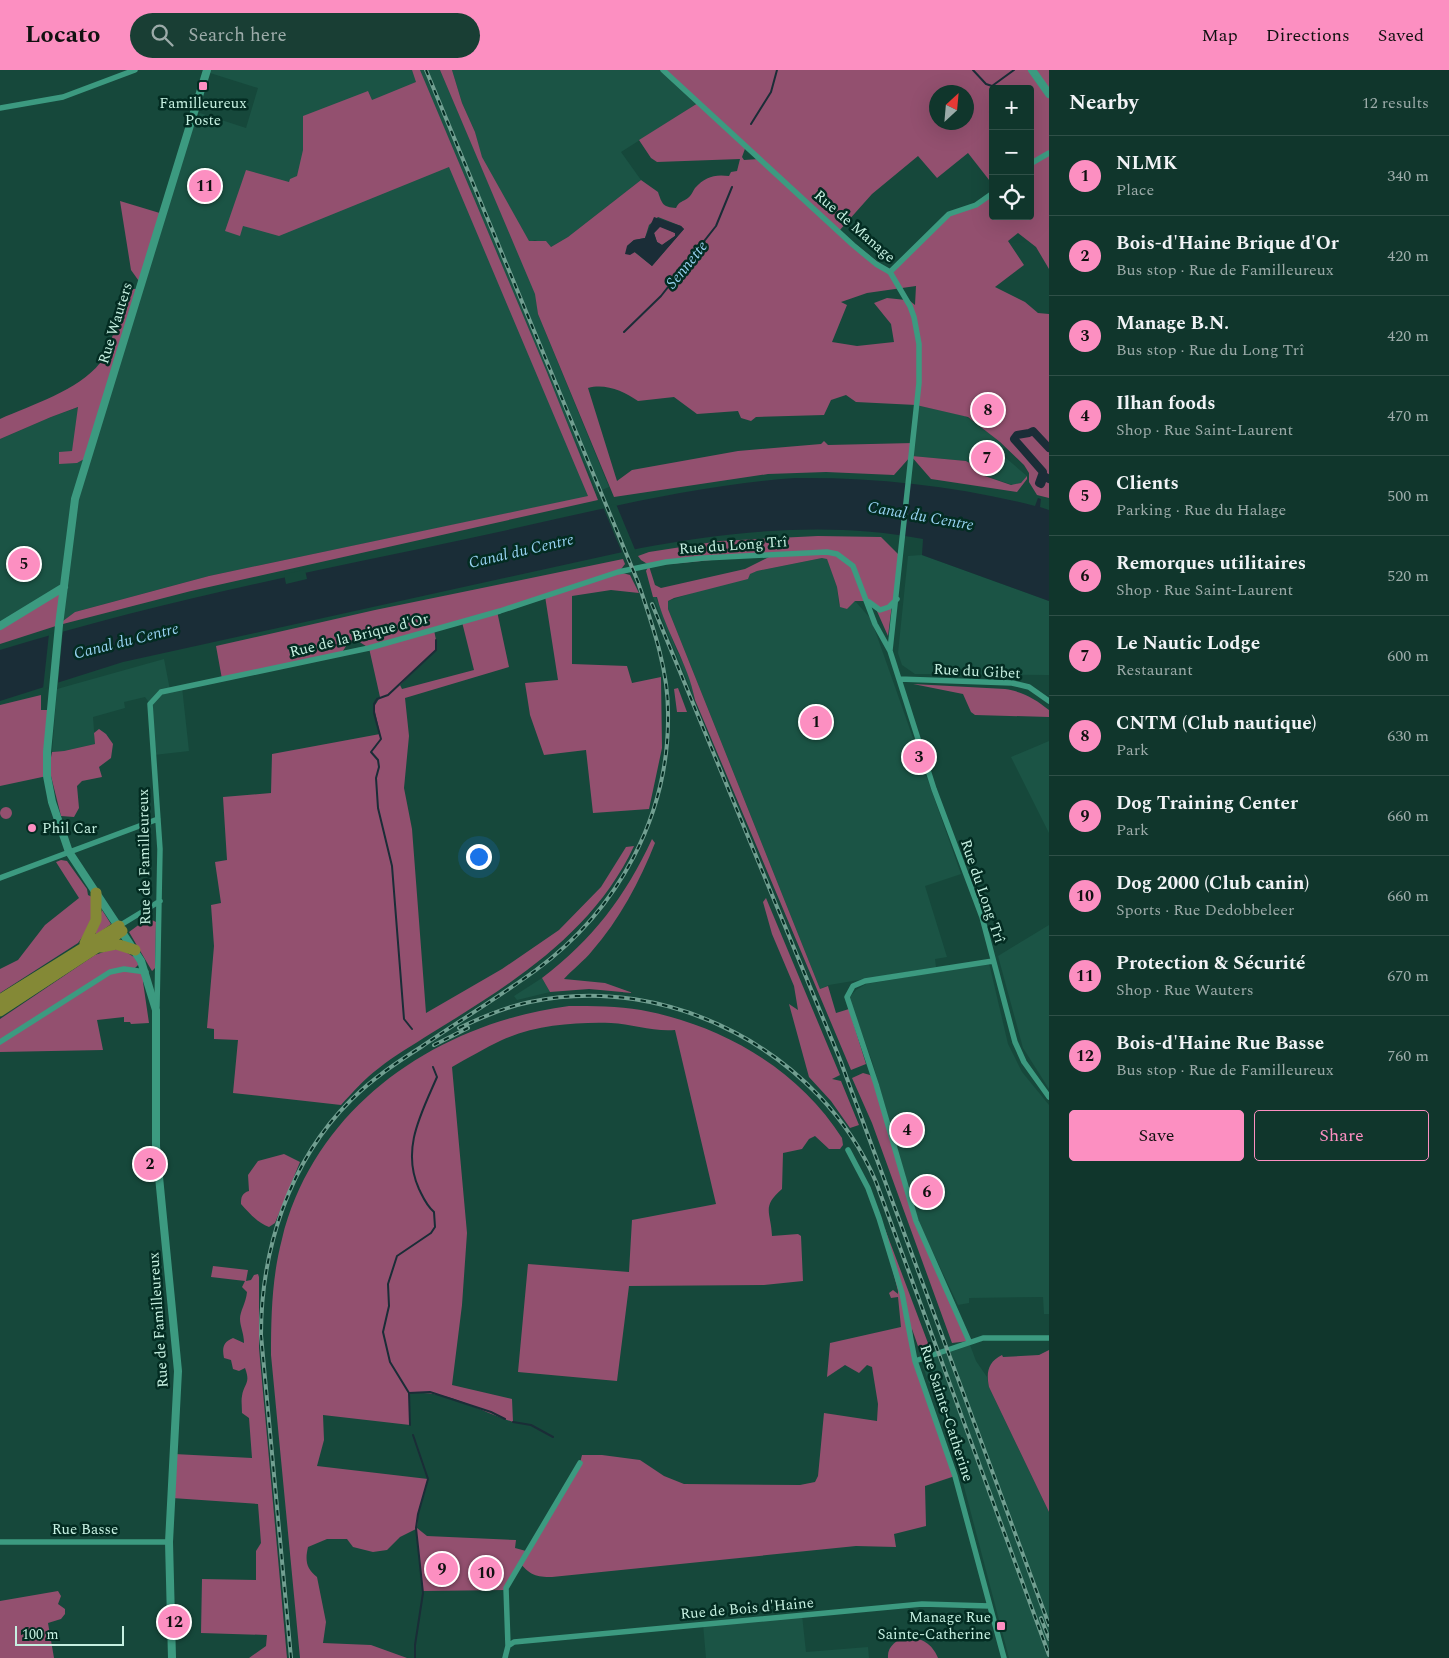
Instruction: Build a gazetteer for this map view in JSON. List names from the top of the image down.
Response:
{
  "streets": {
    "street": [
      "Rue de Manage",
      "Rue Wauters",
      "Rue du Long Trî",
      "Rue de la Brique d'Or",
      "Rue du Gibet",
      "Rue de Familleureux",
      "Rue Sainte-Catherine",
      "Rue Basse",
      "Rue de Bois d'Haine"
    ]
  },
  "crossings": [
    ["Rue Wauters", "Rue de Familleureux"],
    ["Rue du Long Trî", "Rue de la Brique d'Or"],
    ["Rue du Long Trî", "Rue du Gibet"],
    ["Rue de la Brique d'Or", "Rue de Familleureux"],
    ["Rue de Familleureux", "Rue Basse"],
    ["Rue Sainte-Catherine", "Rue de Bois d'Haine"]
  ],
  "water": ["Sennette", "Canal du Centre"],
  "places": {
    "transit": ["Familleureux Poste", "Manage Rue Sainte-Catherine"],
    "other": ["Phil Car"]
  },
  "scale_bar": "100 m",
  "north": "top right",
  "page": {
    "header": "Locato",
    "search": "Search here",
    "nav": ["Map", "Directions", "Saved"],
    "heading": ["Nearby", "12 results"],
    "map_buttons": ["+", "−"],
    "list": [
      {
        "mark": "1",
        "name": "NLMK",
        "note": "Place",
        "value": "340 m"
      },
      {
        "mark": "2",
        "name": "Bois-d'Haine Brique d'Or",
        "note": "Bus stop · Rue de Familleureux",
        "value": "420 m"
      },
      {
        "mark": "3",
        "name": "Manage B.N.",
        "note": "Bus stop · Rue du Long Trî",
        "value": "420 m"
      },
      {
        "mark": "4",
        "name": "Ilhan foods",
        "note": "Shop · Rue Saint-Laurent",
        "value": "470 m"
      },
      {
        "mark": "5",
        "name": "Clients",
        "note": "Parking · Rue du Halage",
        "value": "500 m"
      },
      {
        "mark": "6",
        "name": "Remorques utilitaires",
        "note": "Shop · Rue Saint-Laurent",
        "value": "520 m"
      },
      {
        "mark": "7",
        "name": "Le Nautic Lodge",
        "note": "Restaurant",
        "value": "600 m"
      },
      {
        "mark": "8",
        "name": "CNTM (Club nautique)",
        "note": "Park",
        "value": "630 m"
      },
      {
        "mark": "9",
        "name": "Dog Training Center",
        "note": "Park",
        "value": "660 m"
      },
      {
        "mark": "10",
        "name": "Dog 2000 (Club canin)",
        "note": "Sports · Rue Dedobbeleer",
        "value": "660 m"
      },
      {
        "mark": "11",
        "name": "Protection & Sécurité",
        "note": "Shop · Rue Wauters",
        "value": "670 m"
      },
      {
        "mark": "12",
        "name": "Bois-d'Haine Rue Basse",
        "note": "Bus stop · Rue de Familleureux",
        "value": "760 m"
      }
    ],
    "pins": [
      "11",
      "8",
      "7",
      "5",
      "1",
      "3",
      "4",
      "2",
      "6",
      "9",
      "10",
      "12"
    ],
    "buttons": ["Save", "Share"],
    "scale": "100 m"
  }
}
